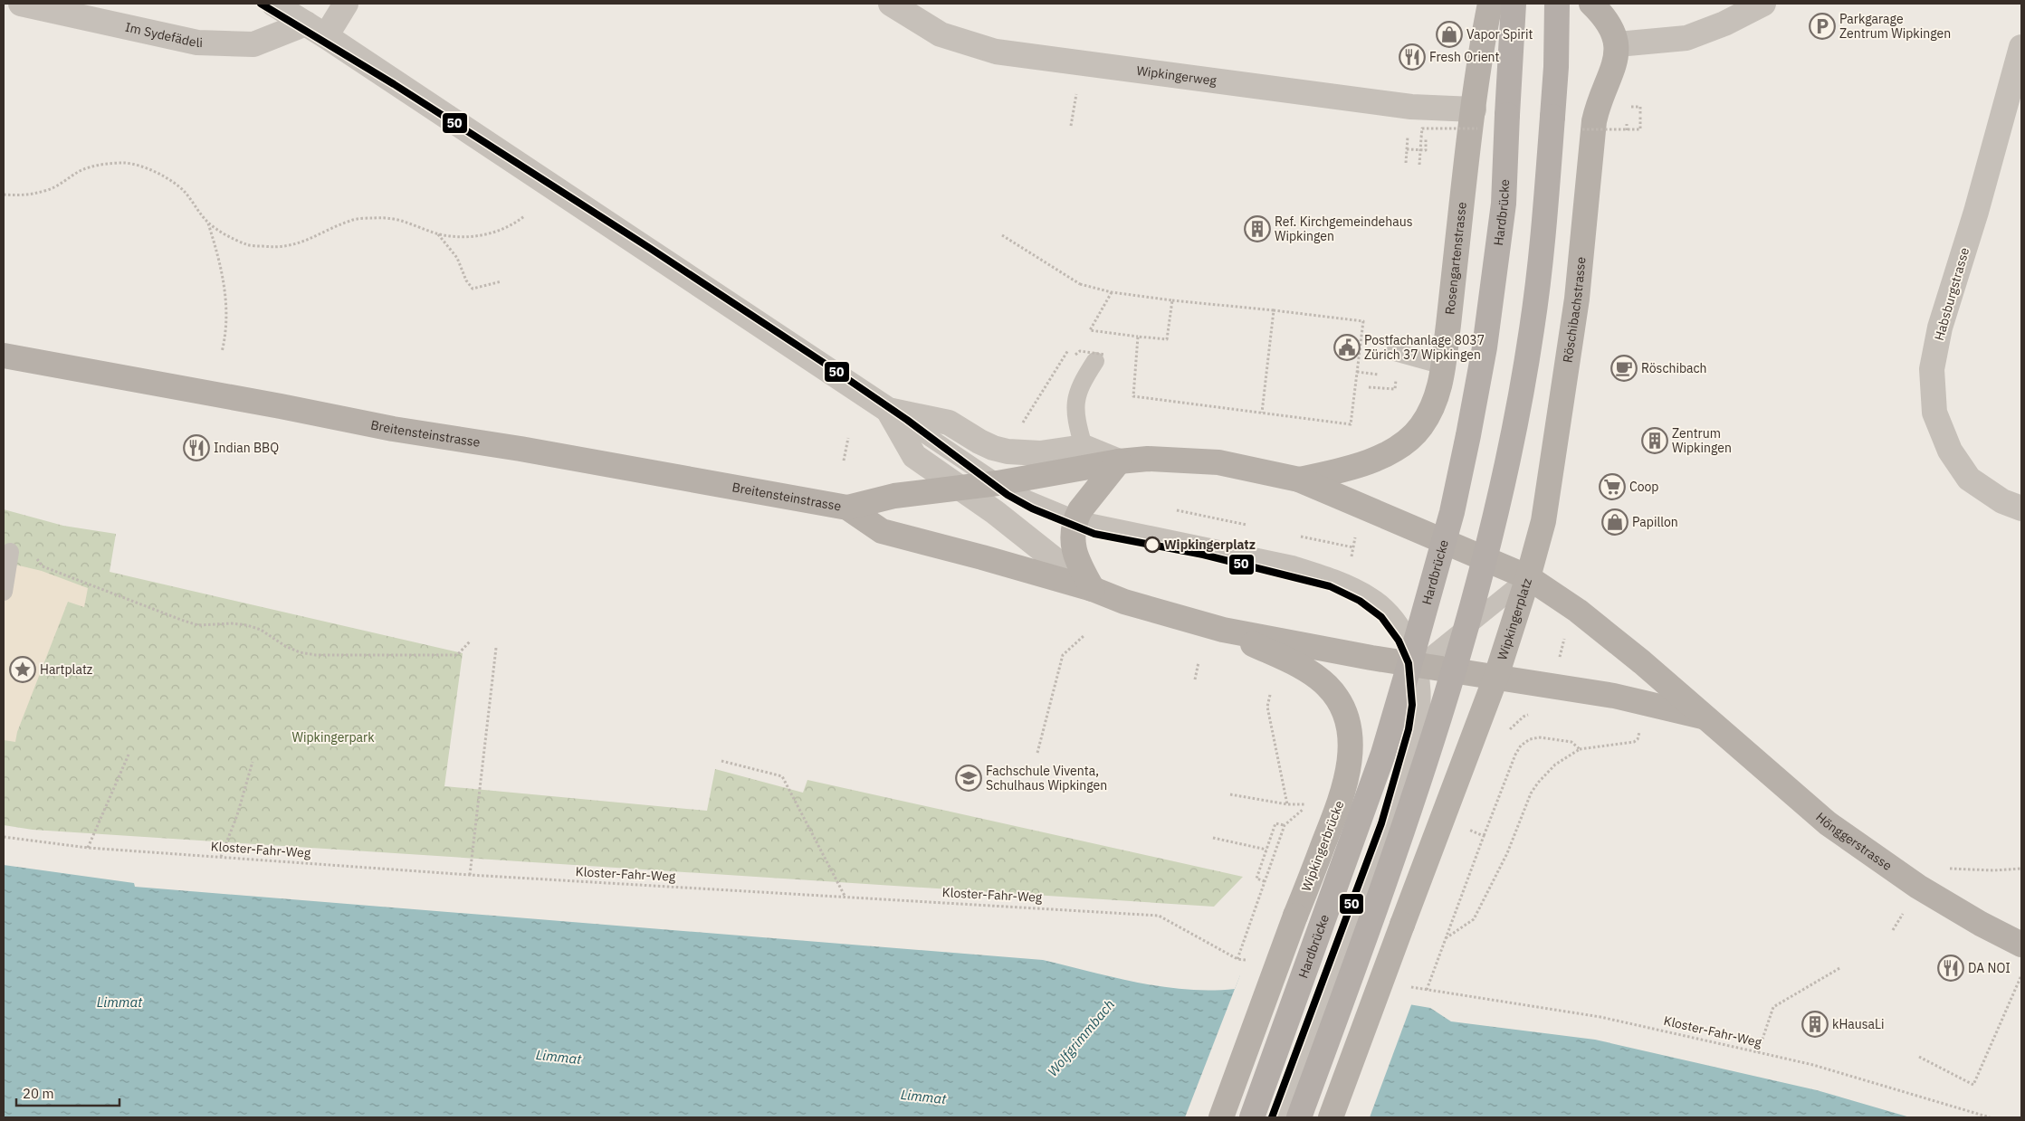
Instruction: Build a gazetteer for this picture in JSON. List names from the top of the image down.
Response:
{
  "streets": {
    "main road": ["Hardbrücke"],
    "street": [
      "Im Sydefädeli",
      "Wipkingerweg",
      "Rosengartenstrasse",
      "Habsburgstrasse",
      "Röschibachstrasse",
      "Breitensteinstrasse",
      "Wipkingerplatz",
      "Hönggerstrasse",
      "Wipkingerbrücke"
    ],
    "path": ["Kloster-Fahr-Weg"]
  },
  "crossings": [
    ["Wipkingerweg", "Rosengartenstrasse"],
    ["Rosengartenstrasse", "Wipkingerplatz"],
    ["Röschibachstrasse", "Wipkingerplatz"],
    ["Röschibachstrasse", "Hönggerstrasse"],
    ["Breitensteinstrasse", "Wipkingerplatz"],
    ["Wipkingerplatz", "Hönggerstrasse"],
    ["Wipkingerplatz", "Wipkingerbrücke"]
  ],
  "water": ["Limmat", "Wolfgrimmbach"],
  "parks": ["Wipkingerpark"],
  "places": {
    "parking": ["Parkgarage Zentrum Wipkingen"],
    "shop": ["Vapor Spirit", "Papillon"],
    "restaurant": ["Fresh Orient", "Indian BBQ", "DA NOI"],
    "building": ["Ref. Kirchgemeindehaus Wipkingen", "Zentrum Wipkingen", "kHausaLi"],
    "public building": ["Postfachanlage 8037 Zürich 37 Wipkingen"],
    "cafe": ["Röschibach"],
    "supermarket": ["Coop"],
    "other": ["Wipkingerplatz"],
    "place": ["Hartplatz"],
    "school or university": ["Fachschule Viventa, Schulhaus Wipkingen"]
  },
  "lines": ["transit line 50"],
  "scale_bar": "20 m"
}
